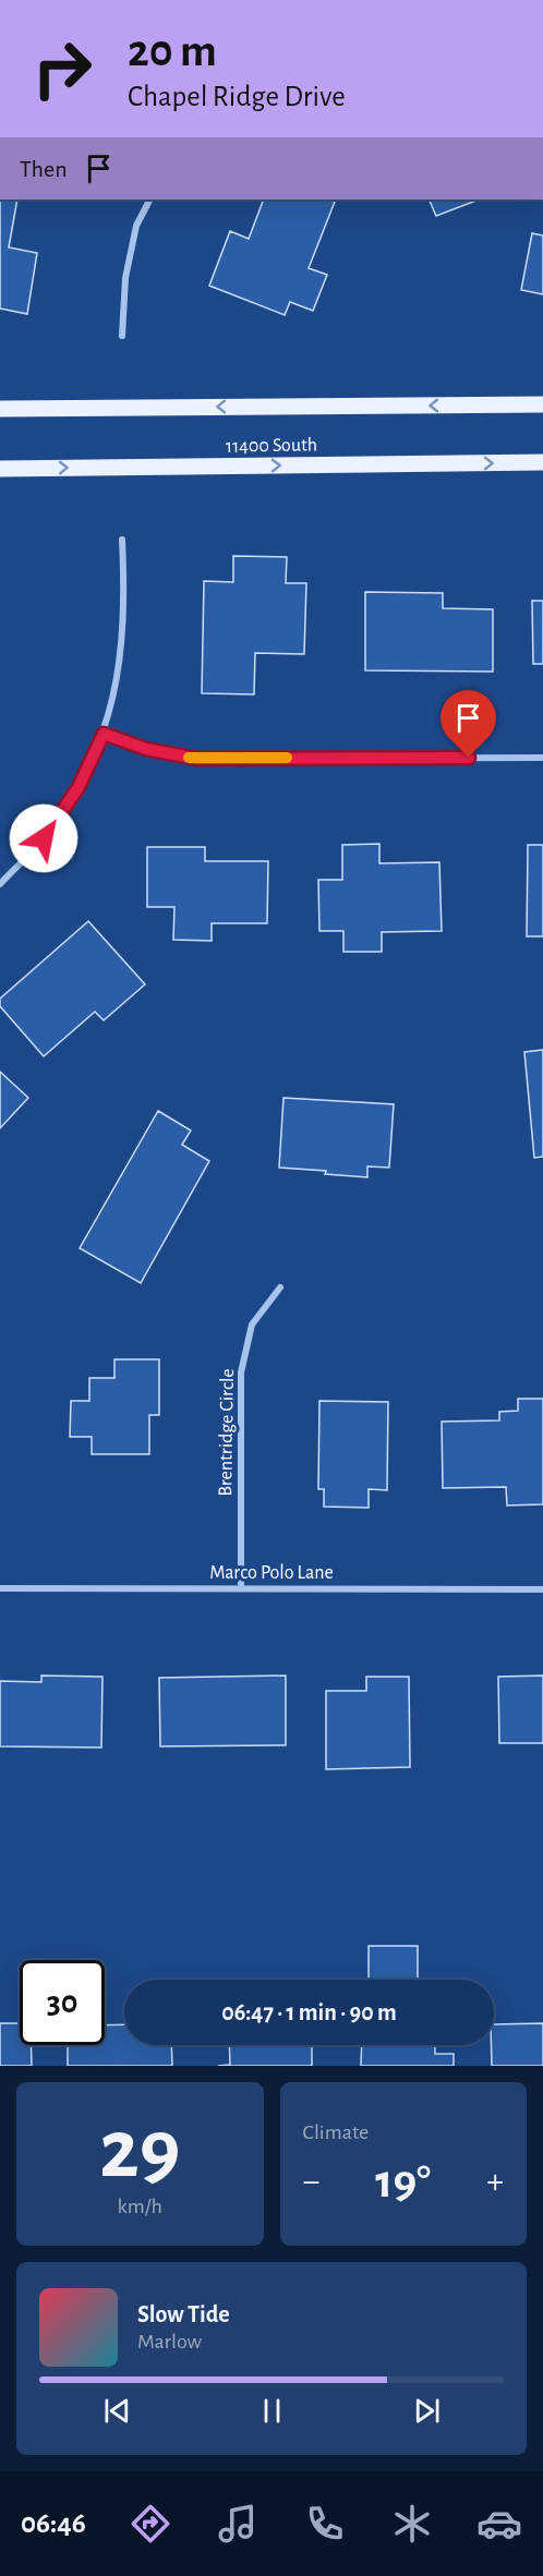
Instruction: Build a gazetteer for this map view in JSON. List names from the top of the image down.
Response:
{
  "streets": {
    "main road": ["11400 South"],
    "street": ["Brentridge Circle", "Marco Polo Lane"]
  },
  "crossings": [
    ["Brentridge Circle", "Marco Polo Lane"]
  ],
  "page": {
    "turn": ["20 m", "Chapel Ridge Drive"],
    "then": "Then",
    "limit": "30",
    "trip": "06:47 · 1 min · 90 m",
    "tile": [
      ["29", "km/h"],
      "Climate"
    ],
    "heat": ["−", "19°", "+"],
    "song": ["Slow Tide", "Marlow"],
    "tabs": "06:46"
  }
}
